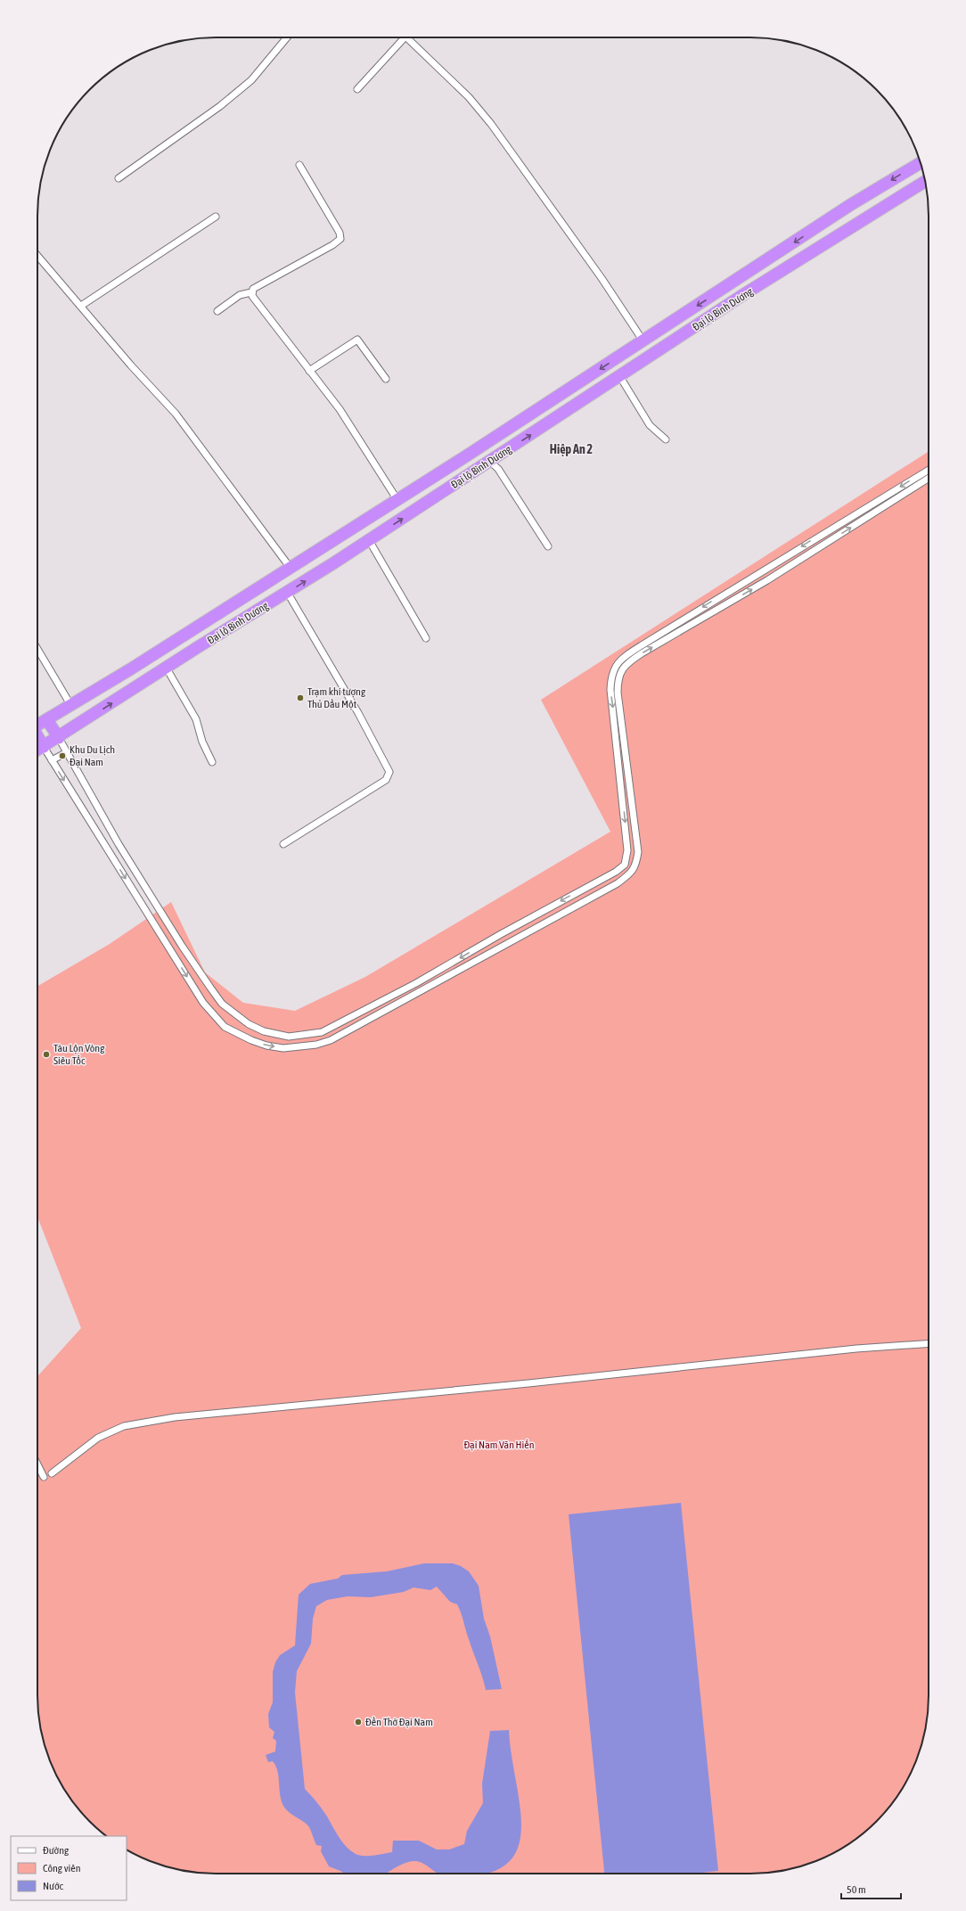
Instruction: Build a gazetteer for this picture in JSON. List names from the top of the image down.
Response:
{
  "streets": {
    "highway": ["Đại lộ Bình Dương"]
  },
  "districts": ["Hiệp An 2"],
  "parks": ["Đại Nam Văn Hiến"],
  "places": [
    "Trạm khí tượng Thủ Dầu Một",
    "Khu Du Lịch Đại Nam",
    "Tàu Lộn Vòng Siêu Tốc",
    "Đền Thờ Đại Nam"
  ],
  "legend": ["Đường", "Công viên", "Nước"],
  "scale_bar": "50 m"
}
